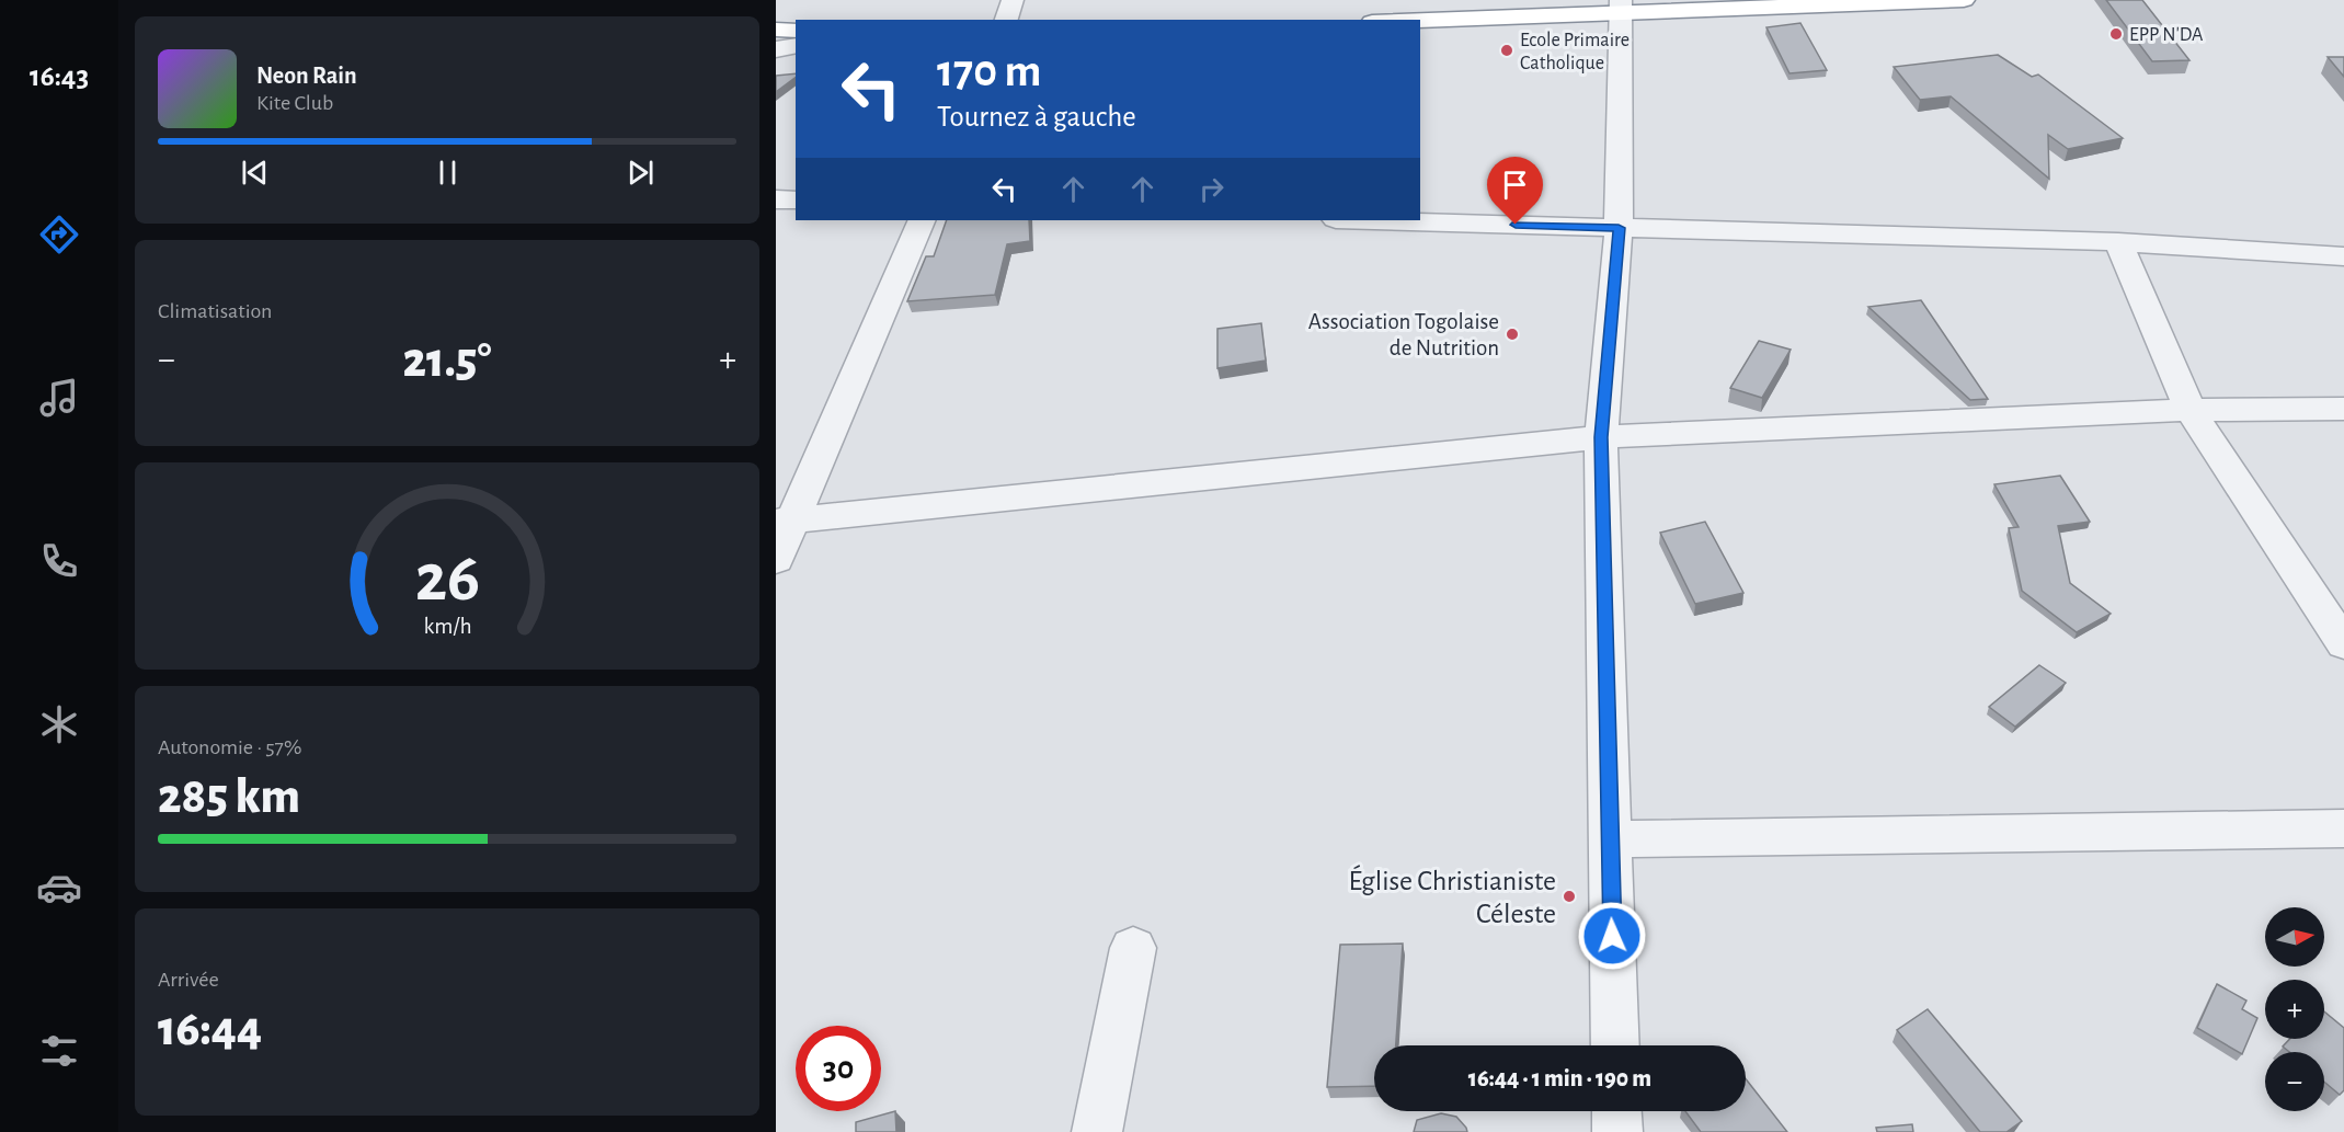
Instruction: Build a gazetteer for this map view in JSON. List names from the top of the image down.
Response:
{
  "places": [
    "EPP N'DA",
    "Ecole Primaire Catholique",
    "Association Togolaise de Nutrition",
    "Église Christianiste Céleste"
  ],
  "north": "right",
  "page": {
    "tabs": "16:43",
    "turn": ["170 m", "Tournez à gauche"],
    "song": ["Neon Rain", "Kite Club"],
    "tile": [
      "Climatisation",
      ["Autonomie · 57%", "285 km"],
      ["Arrivée", "16:44"]
    ],
    "heat": ["−", "21.5°", "+"],
    "map_buttons": ["+", "−"],
    "limit": "30",
    "trip": "16:44 · 1 min · 190 m",
    "gauge": ["26", "km/h"]
  }
}
